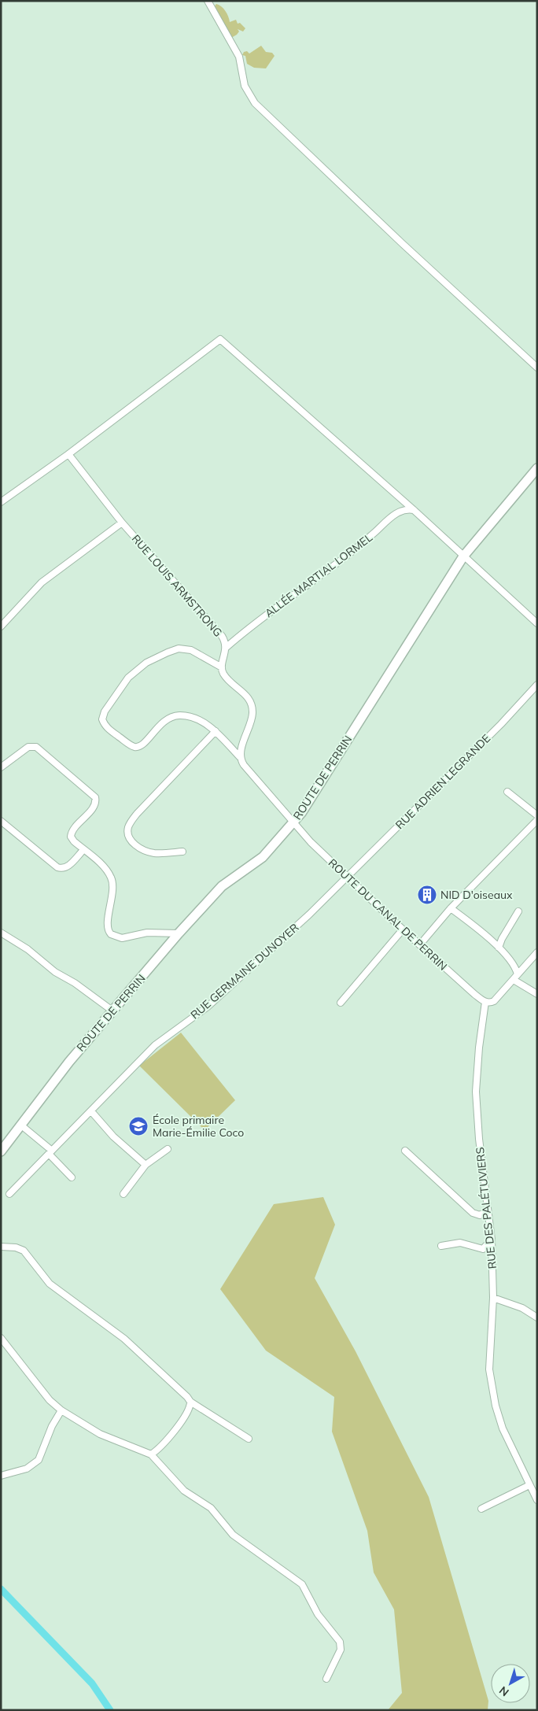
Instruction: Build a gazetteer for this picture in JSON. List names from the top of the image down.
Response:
{
  "streets": {
    "main road": ["ROUTE DE PERRIN"],
    "street": [
      "ALLÉE MARTIAL LORMEL",
      "RUE LOUIS ARMSTRONG",
      "RUE ADRIEN LEGRANDE",
      "ROUTE DU CANAL DE PERRIN",
      "RUE GERMAINE DUNOYER",
      "RUE DES PALÉTUVIERS"
    ]
  },
  "crossings": [
    ["ALLÉE MARTIAL LORMEL", "RUE LOUIS ARMSTRONG"],
    ["ROUTE DE PERRIN", "ROUTE DU CANAL DE PERRIN"],
    ["RUE ADRIEN LEGRANDE", "ROUTE DU CANAL DE PERRIN"],
    ["RUE ADRIEN LEGRANDE", "RUE GERMAINE DUNOYER"],
    ["ROUTE DU CANAL DE PERRIN", "RUE GERMAINE DUNOYER"],
    ["ROUTE DU CANAL DE PERRIN", "RUE DES PALÉTUVIERS"]
  ],
  "places": {
    "building": ["NID D'oiseaux"],
    "school or university": ["École primaire Marie-Émilie Coco"]
  },
  "north": "bottom left"
}
